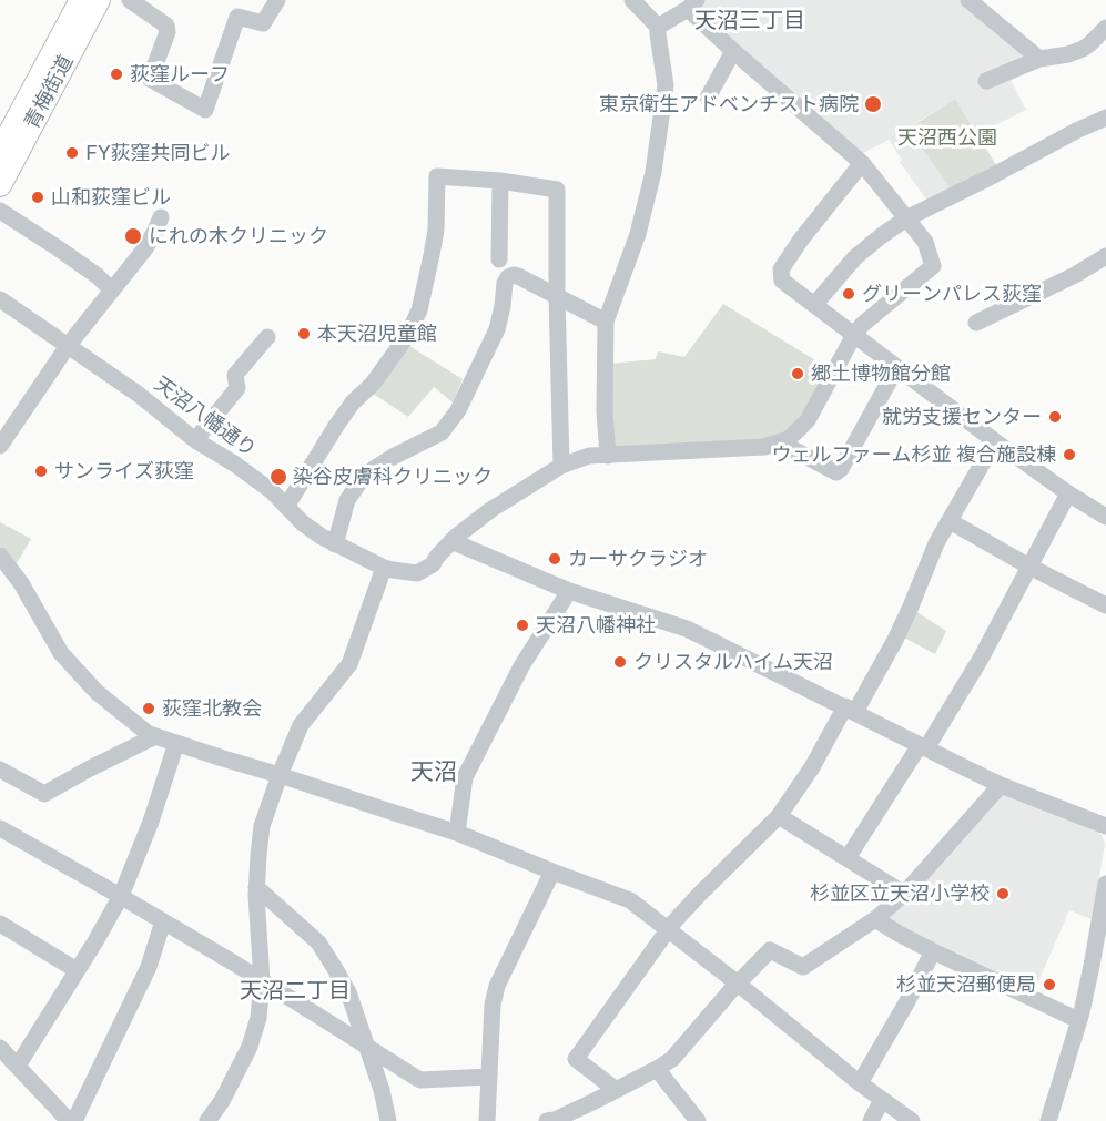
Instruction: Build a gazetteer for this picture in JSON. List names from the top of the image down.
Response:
{
  "streets": {
    "main road": ["青梅街道"],
    "street": ["天沼八幡通り"]
  },
  "districts": ["天沼三丁目", "天沼", "天沼二丁目"],
  "parks": ["天沼西公園"],
  "places": [
    "荻窪ルーフ",
    "東京衛生アドベンチスト病院",
    "FY荻窪共同ビル",
    "山和荻窪ビル",
    "にれの木クリニック",
    "グリーンパレス荻窪",
    "本天沼児童館",
    "郷土博物館分館",
    "就労支援センター",
    "ウェルファーム杉並 複合施設棟",
    "サンライズ荻窪",
    "染谷皮膚科クリニック",
    "カーサクラジオ",
    "天沼八幡神社",
    "クリスタルハイム天沼",
    "荻窪北教会",
    "杉並区立天沼小学校",
    "杉並天沼郵便局"
  ]
}
